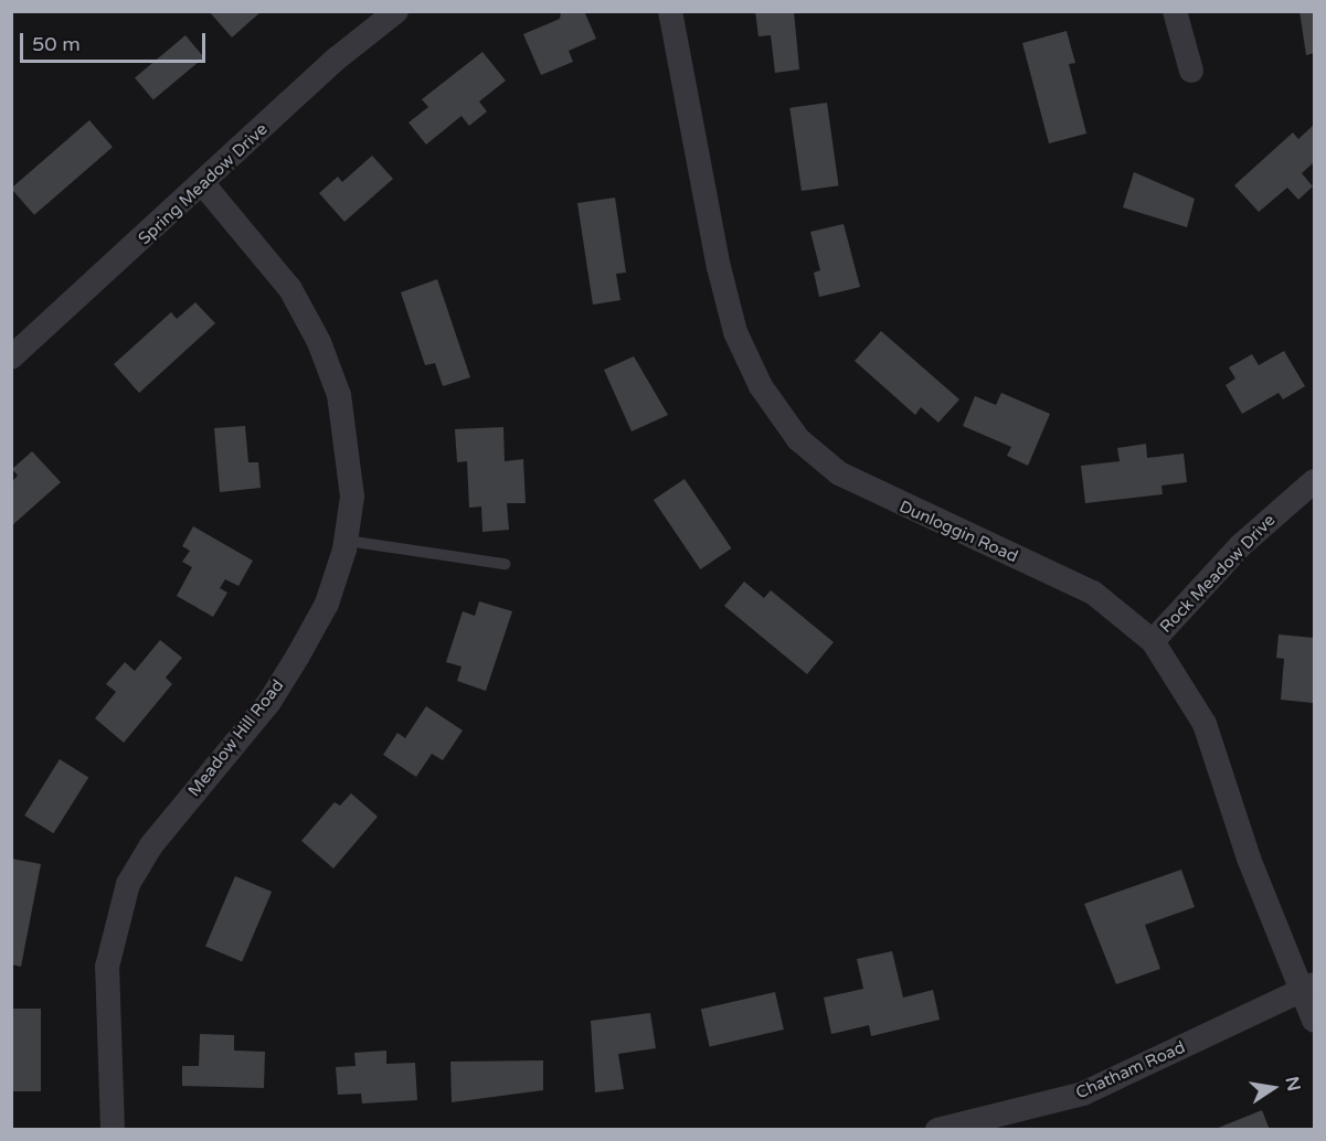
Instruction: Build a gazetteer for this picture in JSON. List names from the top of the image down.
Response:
{
  "streets": {
    "street": [
      "Spring Meadow Drive",
      "Dunloggin Road",
      "Rock Meadow Drive",
      "Meadow Hill Road",
      "Chatham Road"
    ]
  },
  "crossings": [
    ["Spring Meadow Drive", "Meadow Hill Road"],
    ["Dunloggin Road", "Rock Meadow Drive"],
    ["Dunloggin Road", "Chatham Road"]
  ],
  "scale_bar": "50 m",
  "north": "right"
}
